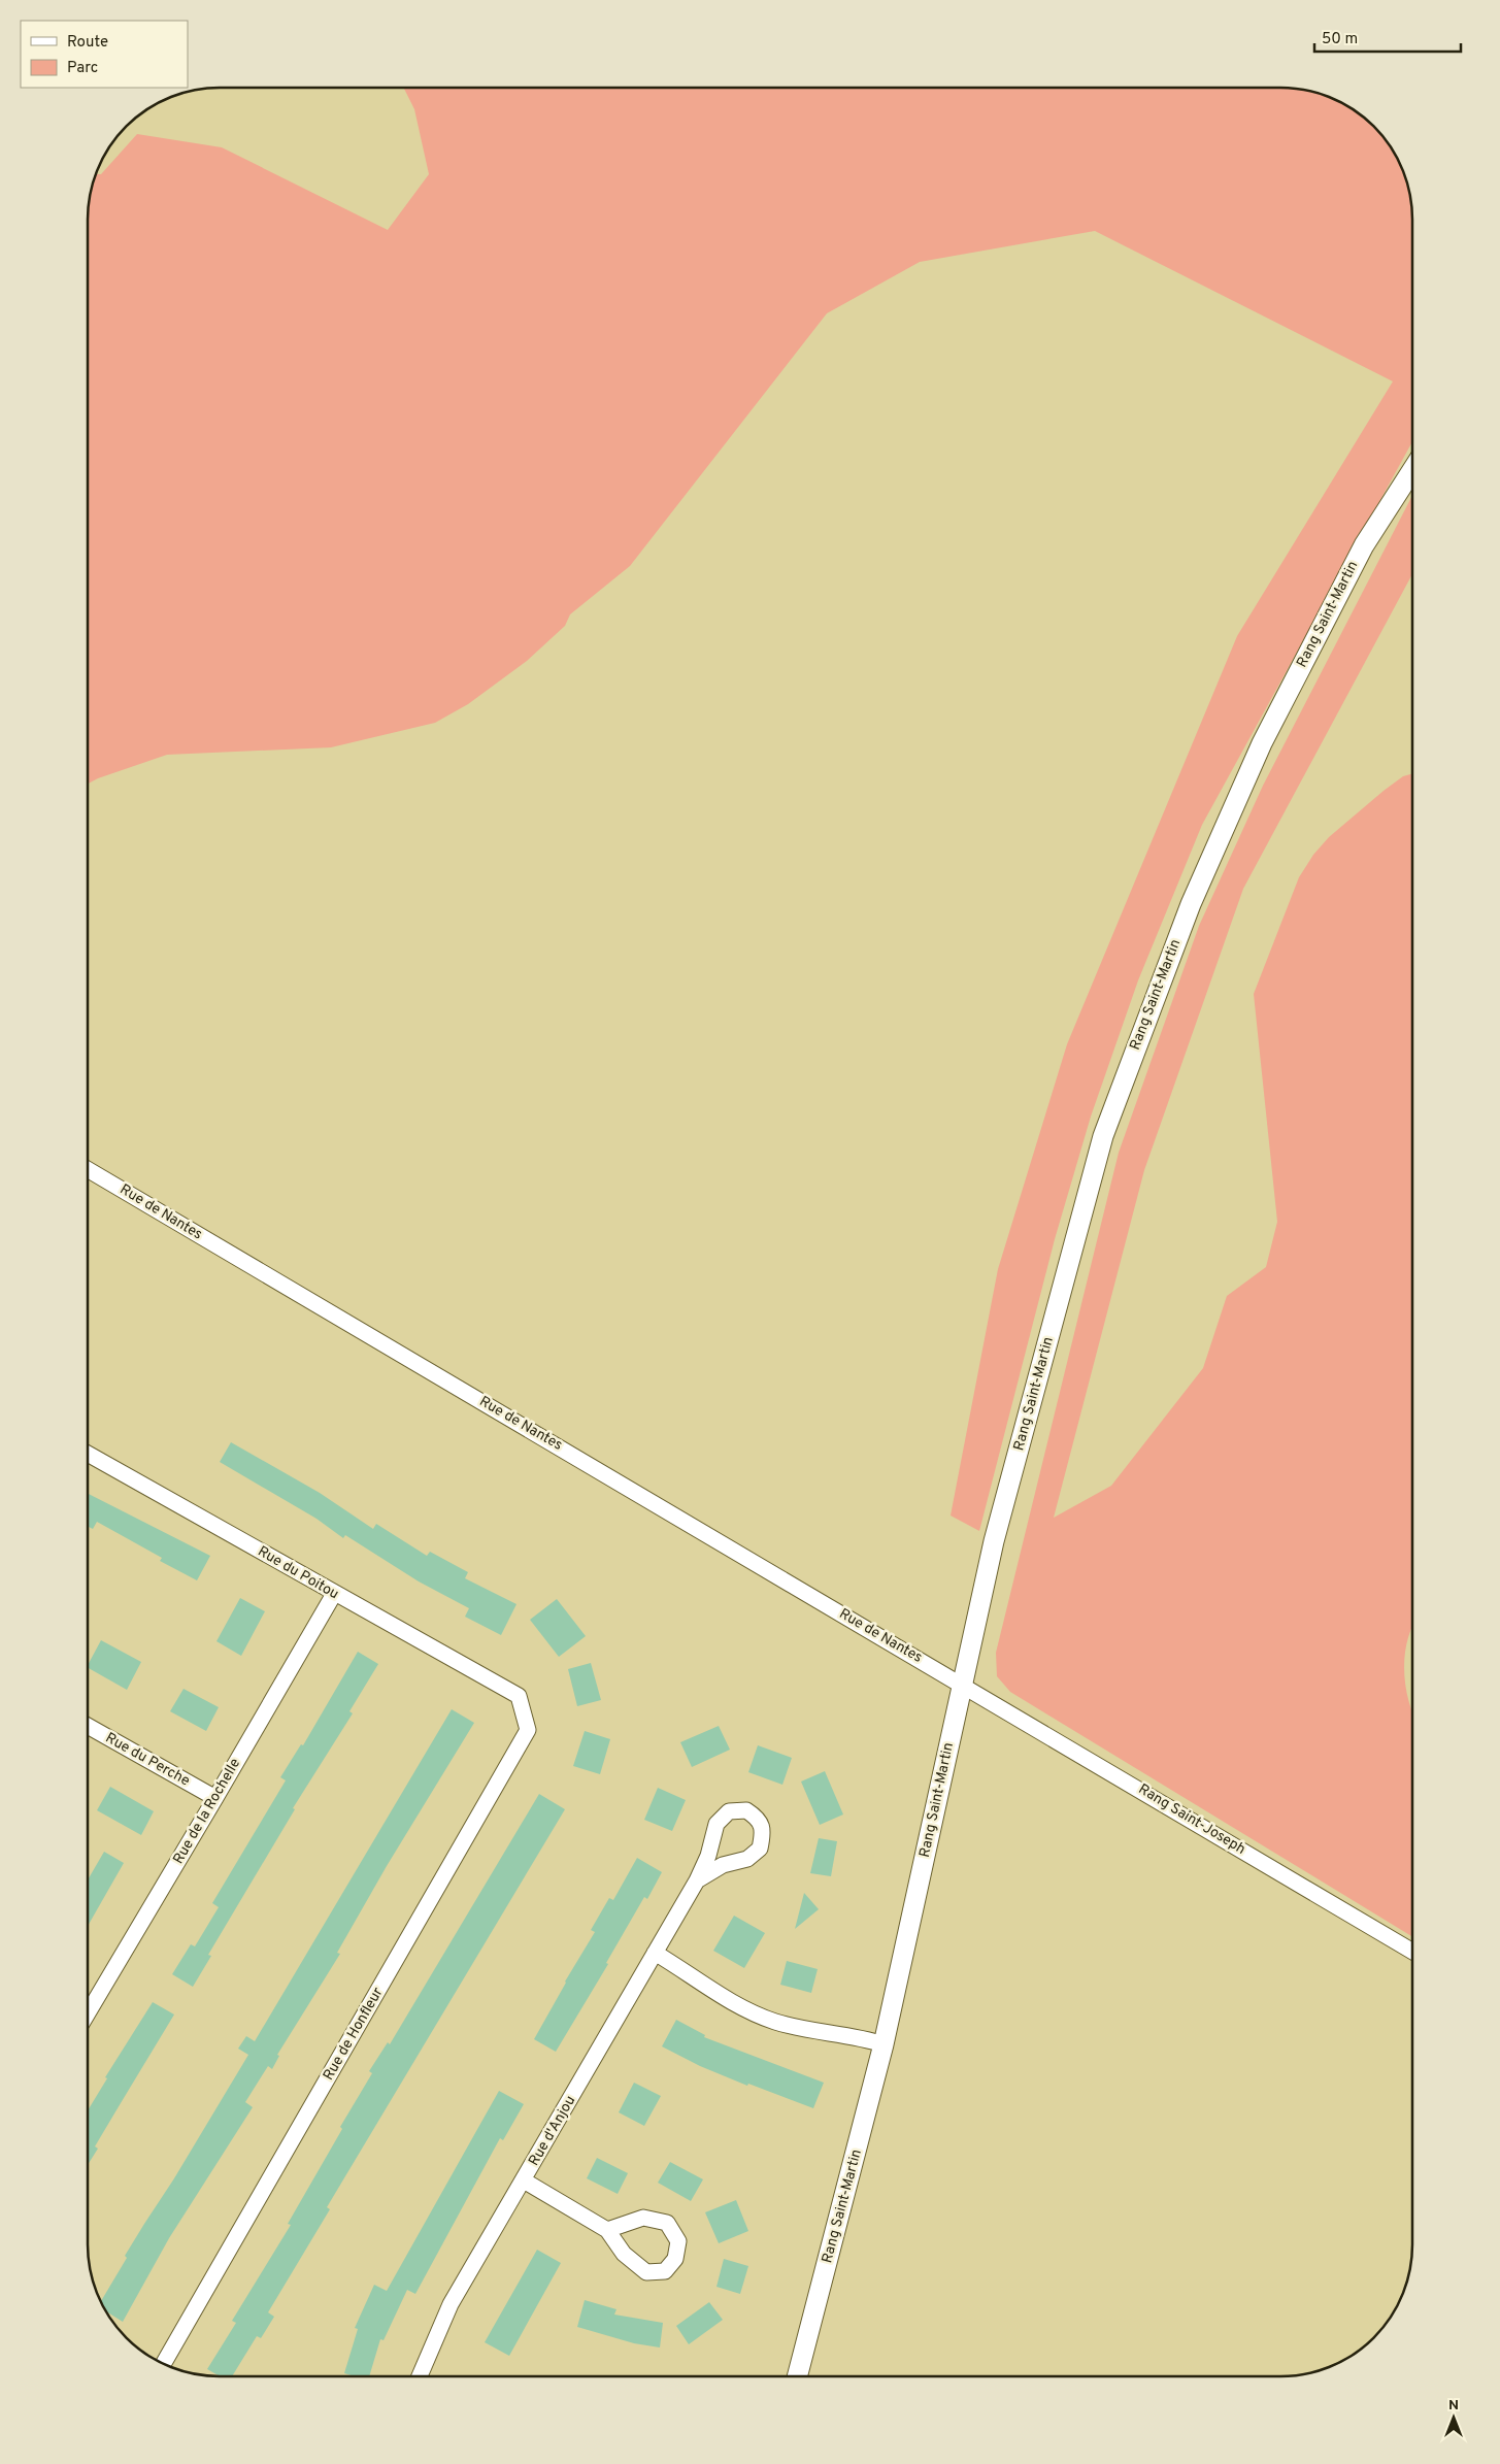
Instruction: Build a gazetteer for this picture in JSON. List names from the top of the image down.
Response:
{
  "streets": {
    "street": [
      "Rang Saint-Martin",
      "Rue de Nantes",
      "Rue du Poitou",
      "Rue du Perche",
      "Rue de la Rochelle",
      "Rang Saint-Joseph",
      "Rue de Honfleur",
      "Rue d'Anjou"
    ]
  },
  "crossings": [
    ["Rang Saint-Martin", "Rue de Nantes"],
    ["Rang Saint-Martin", "Rang Saint-Joseph"],
    ["Rue de Nantes", "Rang Saint-Joseph"],
    ["Rue du Poitou", "Rue de la Rochelle"],
    ["Rue du Poitou", "Rue de Honfleur"],
    ["Rue du Perche", "Rue de la Rochelle"]
  ],
  "legend": ["Route", "Parc"],
  "scale_bar": "50 m",
  "north": "top"
}
